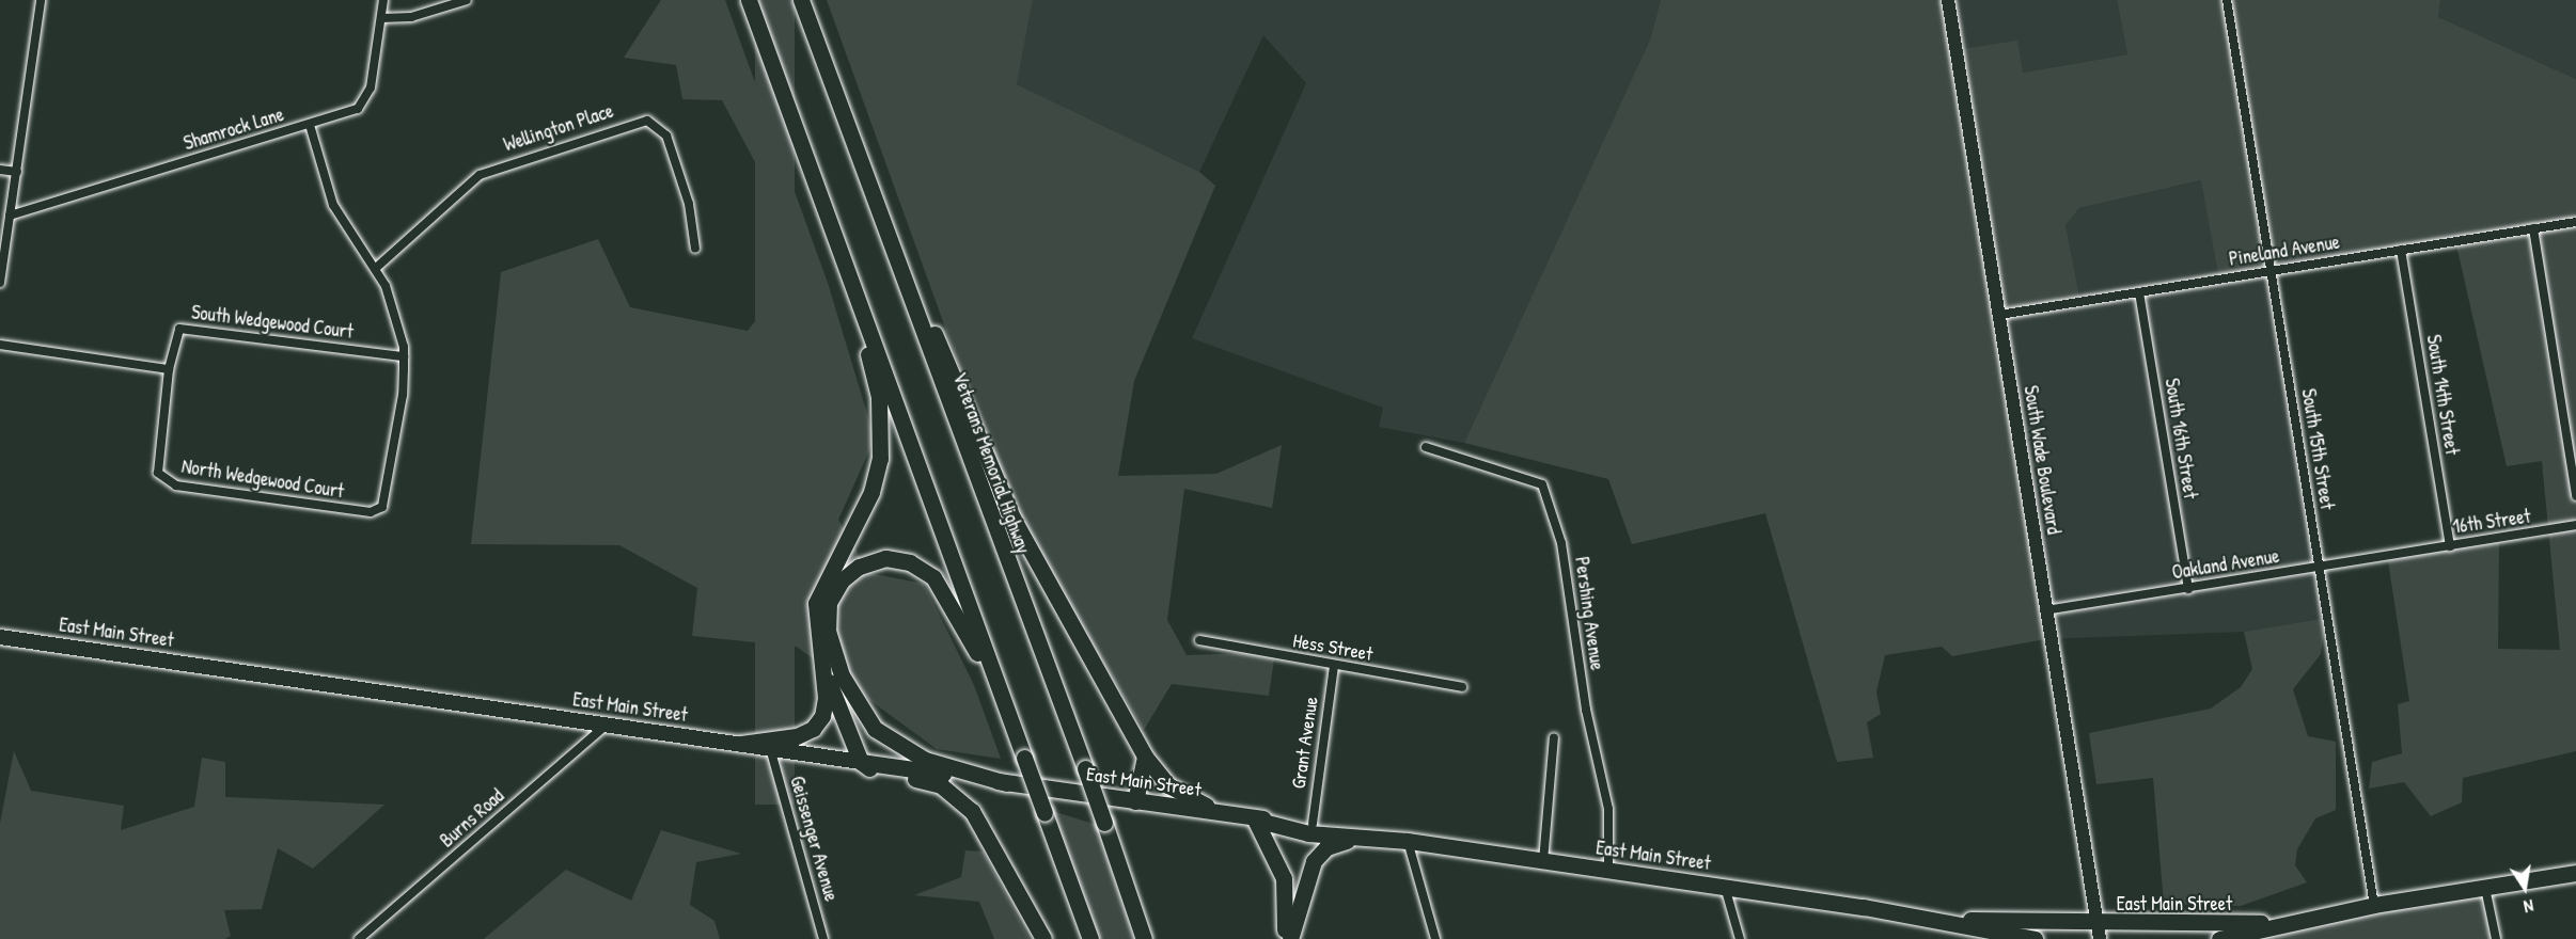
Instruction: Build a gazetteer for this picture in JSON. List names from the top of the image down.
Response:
{
  "streets": {
    "highway": ["Veterans Memorial Highway", "East Main Street"],
    "main road": ["South Wade Boulevard"],
    "street": [
      "Wellington Place",
      "Shamrock Lane",
      "Pineland Avenue",
      "South Wedgewood Court",
      "South 14th Street",
      "South 16th Street",
      "South 15th Street",
      "North Wedgewood Court",
      "16th Street",
      "Oakland Avenue",
      "Pershing Avenue",
      "Hess Street",
      "Grant Avenue",
      "Burns Road",
      "Geissenger Avenue"
    ]
  },
  "crossings": [
    ["Pineland Avenue", "South 14th Street"],
    ["Pineland Avenue", "South 16th Street"],
    ["Pineland Avenue", "South 15th Street"],
    ["Pineland Avenue", "South Wade Boulevard"],
    ["South Wedgewood Court", "North Wedgewood Court"],
    ["South 14th Street", "16th Street"],
    ["South 16th Street", "Oakland Avenue"],
    ["South 15th Street", "Oakland Avenue"],
    ["South 15th Street", "East Main Street"],
    ["South Wade Boulevard", "Oakland Avenue"],
    ["South Wade Boulevard", "East Main Street"],
    ["16th Street", "Oakland Avenue"],
    ["Pershing Avenue", "East Main Street"],
    ["East Main Street", "Grant Avenue"],
    ["East Main Street", "Burns Road"],
    ["East Main Street", "Geissenger Avenue"],
    ["Hess Street", "Grant Avenue"]
  ],
  "north": "bottom"
}
